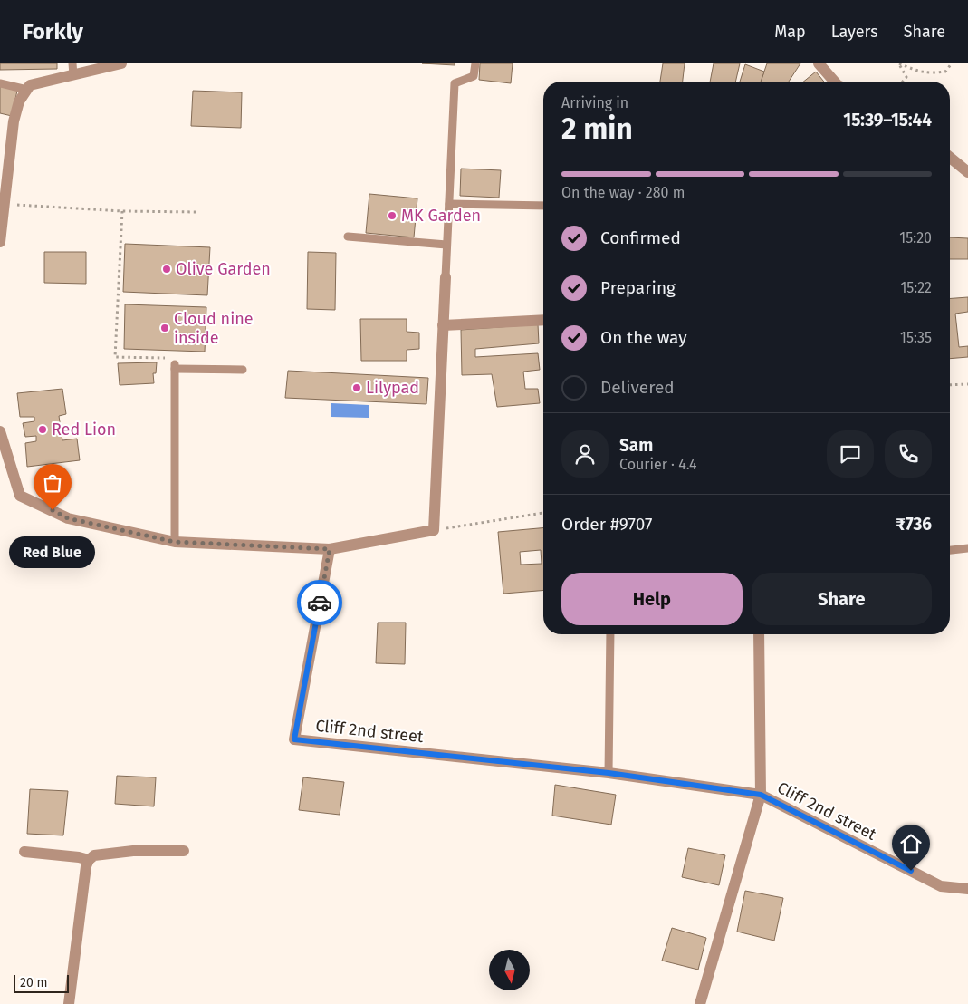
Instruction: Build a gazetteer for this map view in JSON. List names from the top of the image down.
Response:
{
  "streets": {
    "street": ["Cliff 2nd street"]
  },
  "places": [
    "MK Garden",
    "Olive Garden",
    "Cloud nine inside",
    "Lilypad",
    "Red Lion",
    "Red Blue"
  ],
  "scale_bar": "20 m",
  "north": "bottom",
  "page": {
    "header": "Forkly",
    "nav": ["Map", "Layers", "Share"],
    "heading": ["2 min", "Arriving in", "15:39–15:44"],
    "panel": [
      "Sam",
      "Courier · 4.4",
      "Order #9707",
      "₹736"
    ],
    "bar": "On the way · 280 m",
    "list": [
      ["Confirmed", "15:20"],
      ["Preparing", "15:22"],
      ["On the way", "15:35"],
      "Delivered"
    ],
    "bubble": "Red Blue",
    "buttons": ["Help", "Share"],
    "scale": "20 m"
  }
}
